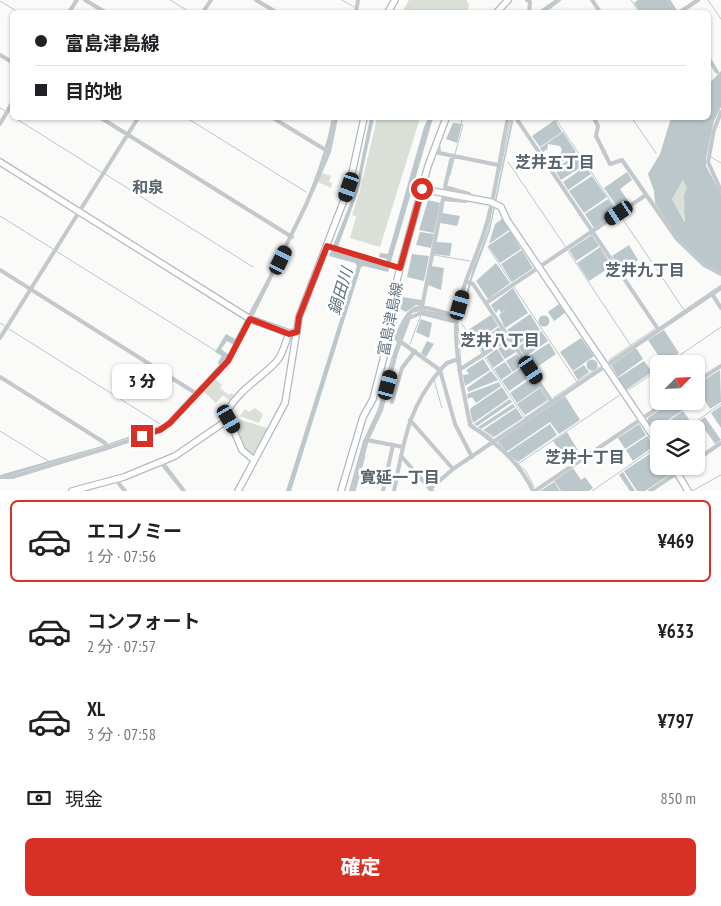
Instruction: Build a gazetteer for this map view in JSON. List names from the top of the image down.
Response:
{
  "streets": {
    "street": ["富島津島線"]
  },
  "districts": [
    "芝井五丁目",
    "和泉",
    "芝井九丁目",
    "芝井八丁目",
    "芝井十丁目",
    "寛延一丁目"
  ],
  "water": ["鍋田川"],
  "north": "top right",
  "page": {
    "banner": ["富島津島線", "目的地"],
    "bubble": "3 分",
    "list": [
      {
        "name": "エコノミー",
        "note": "1 分 · 07:56",
        "value": "¥469"
      },
      {
        "name": "コンフォート",
        "note": "2 分 · 07:57",
        "value": "¥633"
      },
      {
        "name": "XL",
        "note": "3 分 · 07:58",
        "value": "¥797"
      }
    ],
    "pay": ["現金", "850 m"],
    "buttons": "確定"
  }
}
